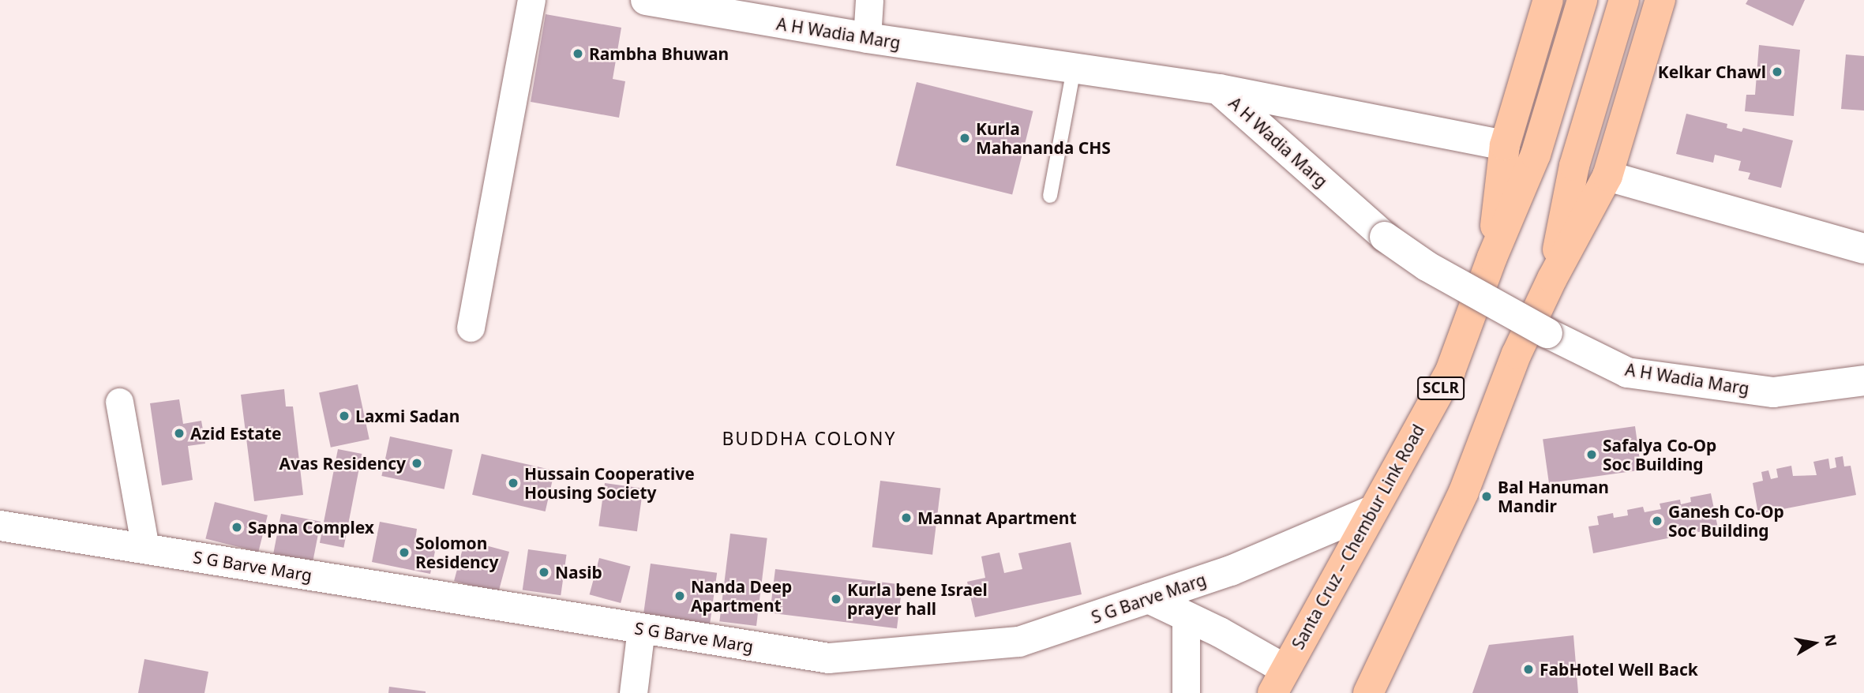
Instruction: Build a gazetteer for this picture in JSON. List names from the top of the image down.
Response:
{
  "streets": {
    "highway": ["SCLR", "Santa Cruz – Chembur Link Road"],
    "street": ["A H Wadia Marg", "S G Barve Marg"]
  },
  "crossings": [
    ["SCLR", "Santa Cruz – Chembur Link Road"],
    ["Santa Cruz – Chembur Link Road", "S G Barve Marg"]
  ],
  "districts": ["BUDDHA COLONY"],
  "places": [
    "Rambha Bhuwan",
    "Kelkar Chawl",
    "Kurla Mahananda CHS",
    "Laxmi Sadan",
    "Azid Estate",
    "Safalya Co-Op Soc Building",
    "Avas Residency",
    "Hussain Cooperative Housing Society",
    "Bal Hanuman Mandir",
    "Mannat Apartment",
    "Ganesh Co-Op Soc Building",
    "Sapna Complex",
    "Solomon Residency",
    "Nasib",
    "Nanda Deep Apartment",
    "Kurla bene Israel prayer hall",
    "FabHotel Well Back"
  ],
  "north": "right"
}
